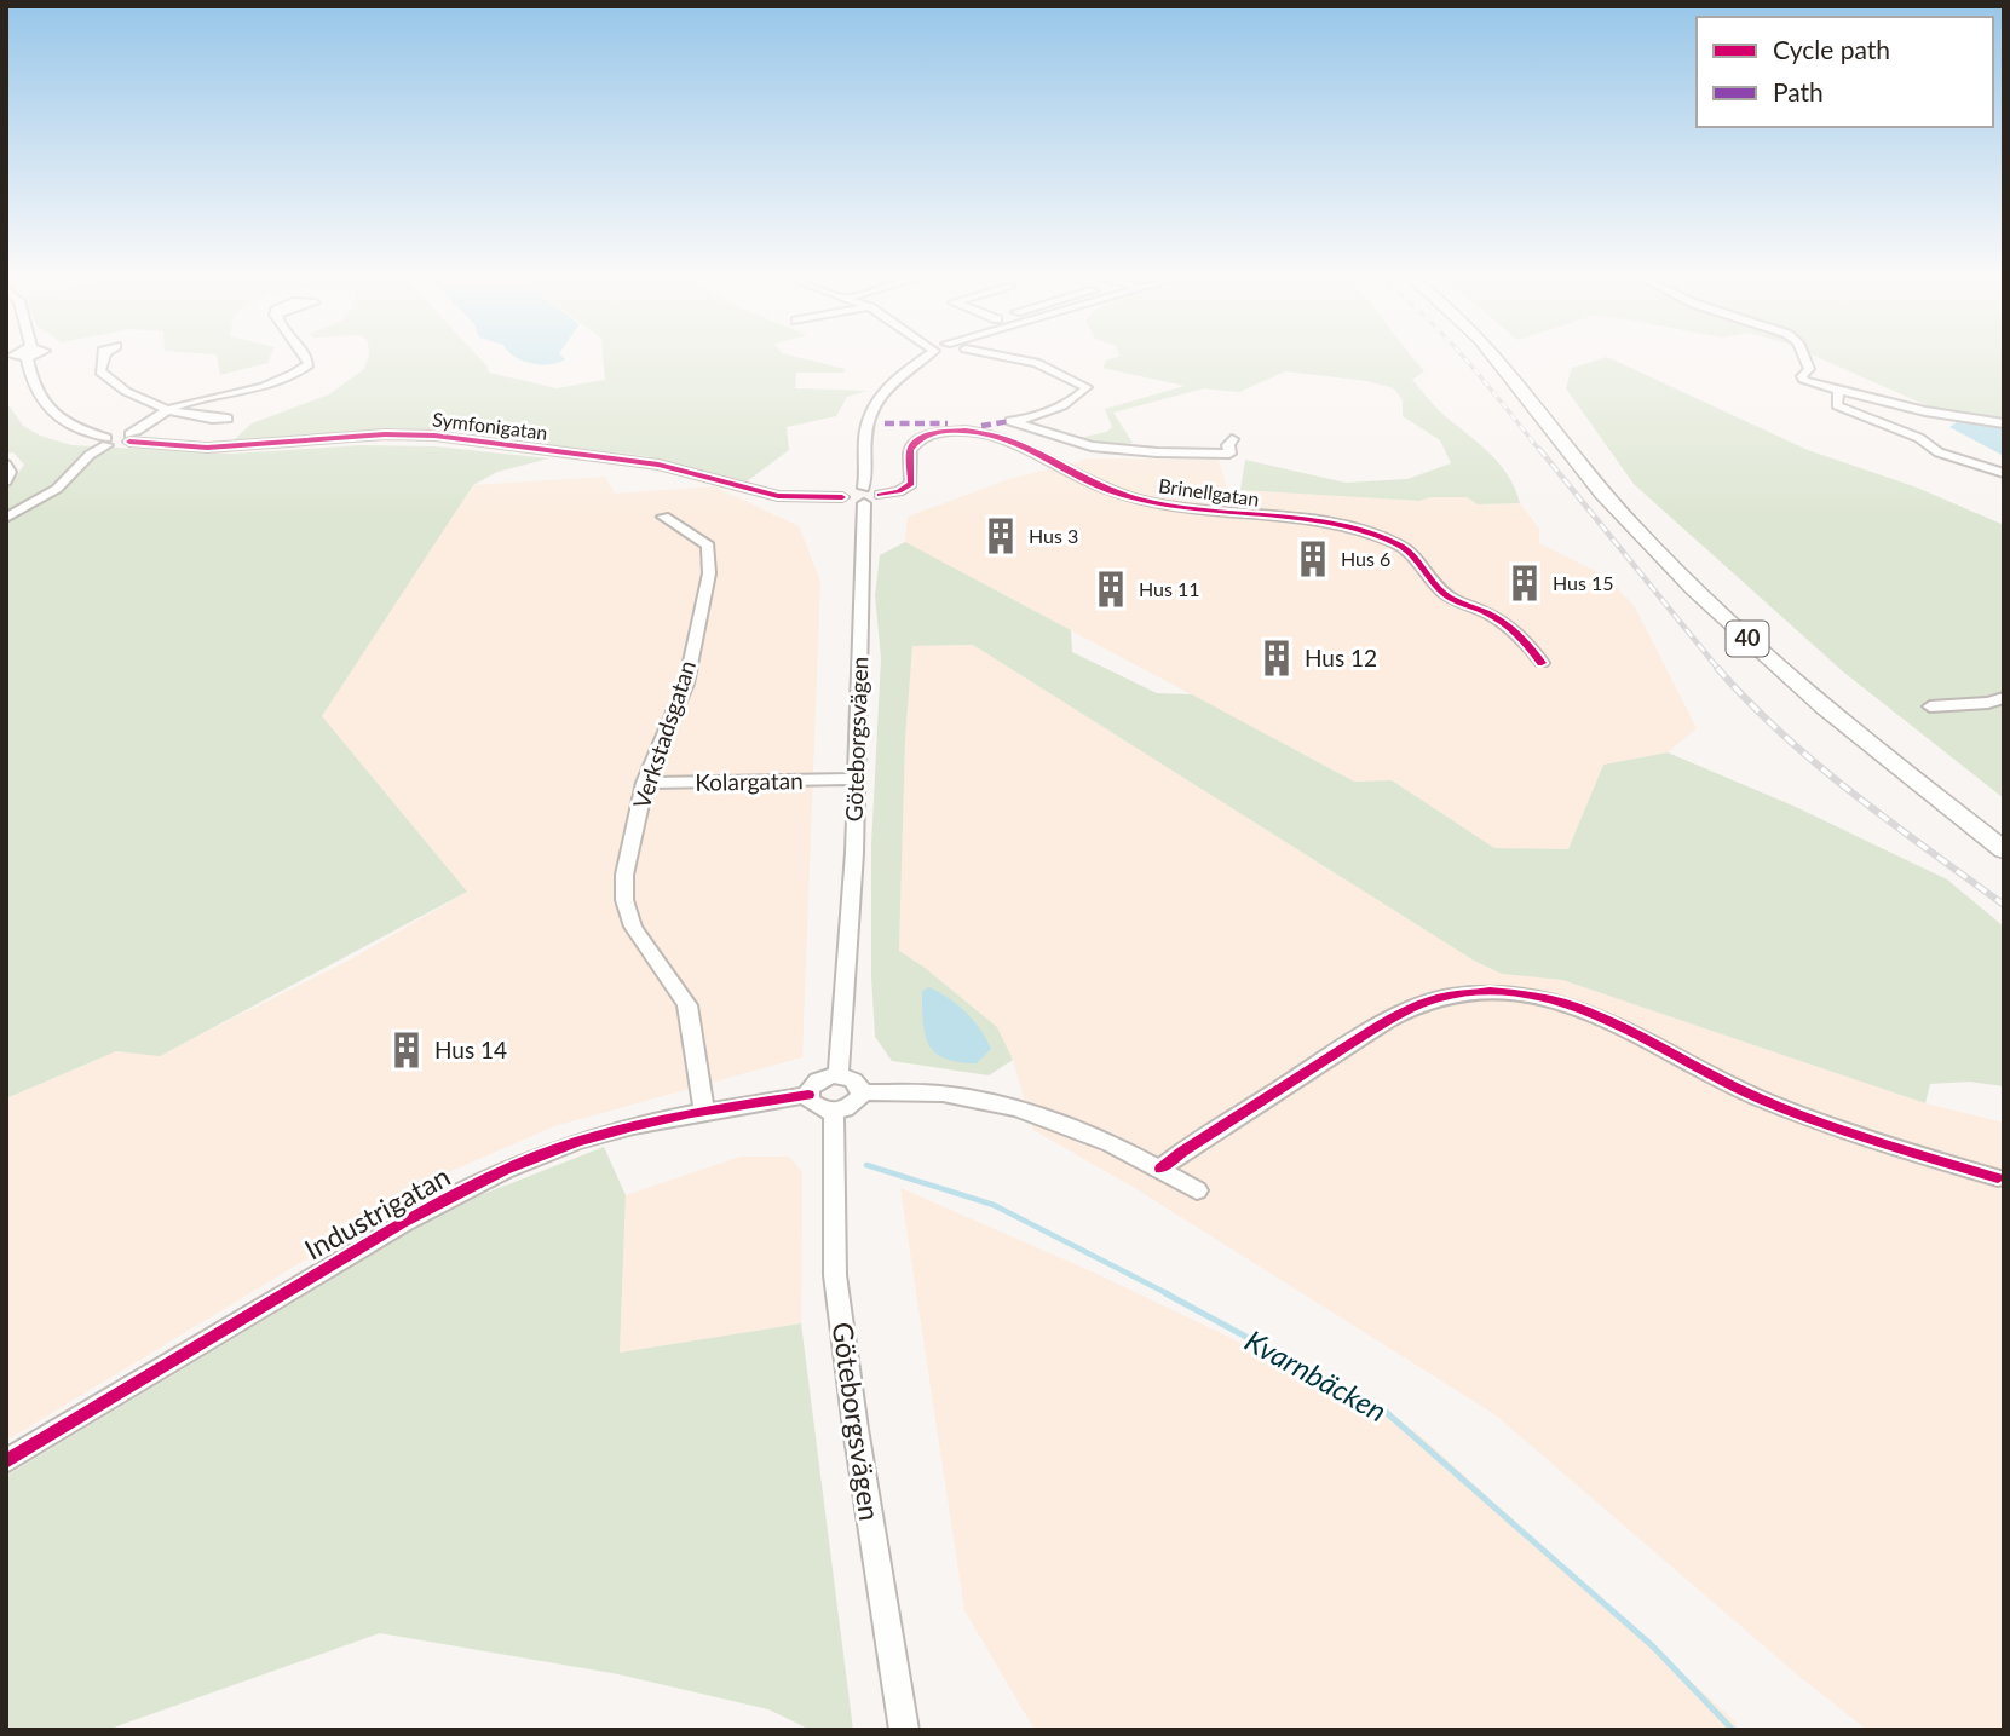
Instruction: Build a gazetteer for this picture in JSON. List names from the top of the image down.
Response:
{
  "streets": {
    "highway": ["40"],
    "street": [
      "Symfonigatan",
      "Brinellgatan",
      "Verkstadsgatan",
      "Göteborgsvägen",
      "Kolargatan",
      "Industrigatan"
    ]
  },
  "crossings": [
    ["Symfonigatan", "Brinellgatan"],
    ["Symfonigatan", "Göteborgsvägen"],
    ["Brinellgatan", "Göteborgsvägen"],
    ["Verkstadsgatan", "Kolargatan"],
    ["Verkstadsgatan", "Industrigatan"],
    ["Göteborgsvägen", "Kolargatan"],
    ["Göteborgsvägen", "Industrigatan"]
  ],
  "water": ["Kvarnbäcken"],
  "places": {
    "building": [
      "Hus 3",
      "Hus 6",
      "Hus 15",
      "Hus 11",
      "Hus 12",
      "Hus 14"
    ]
  },
  "legend": ["Cycle path", "Path"]
}
